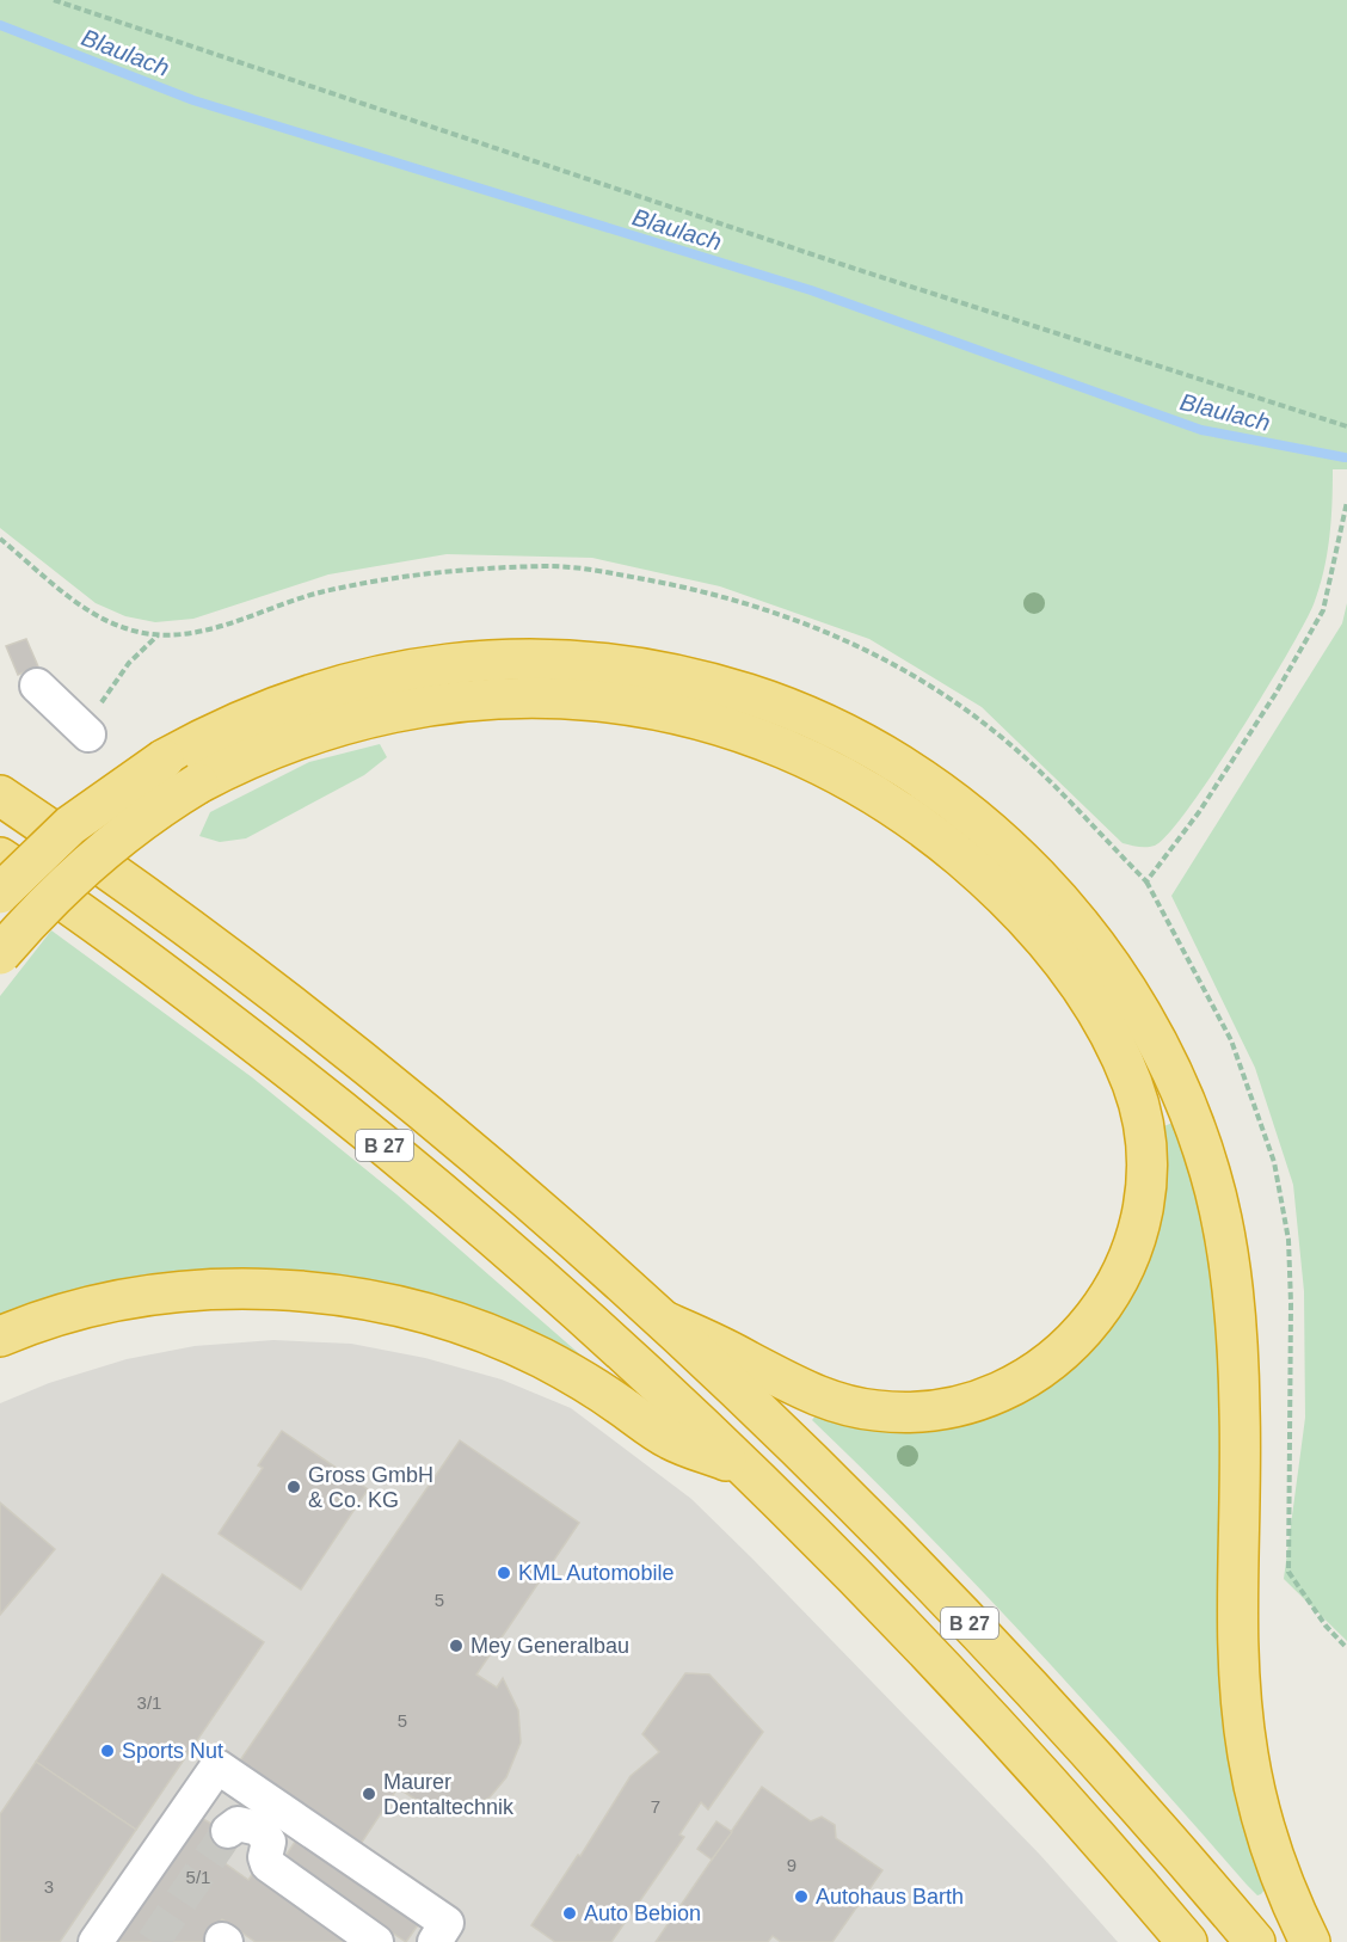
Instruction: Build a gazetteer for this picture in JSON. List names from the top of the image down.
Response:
{
  "streets": {
    "highway": ["B 27"]
  },
  "water": ["Blaulach"],
  "places": [
    "Gross GmbH & Co. KG",
    "KML Automobile",
    "Mey Generalbau",
    "Sports Nut",
    "Maurer Dentaltechnik",
    "Autohaus Barth",
    "Auto Bebion"
  ],
  "house_numbers": [
    "5",
    "3/1",
    "5",
    "7",
    "9",
    "5/1",
    "3"
  ]
}
